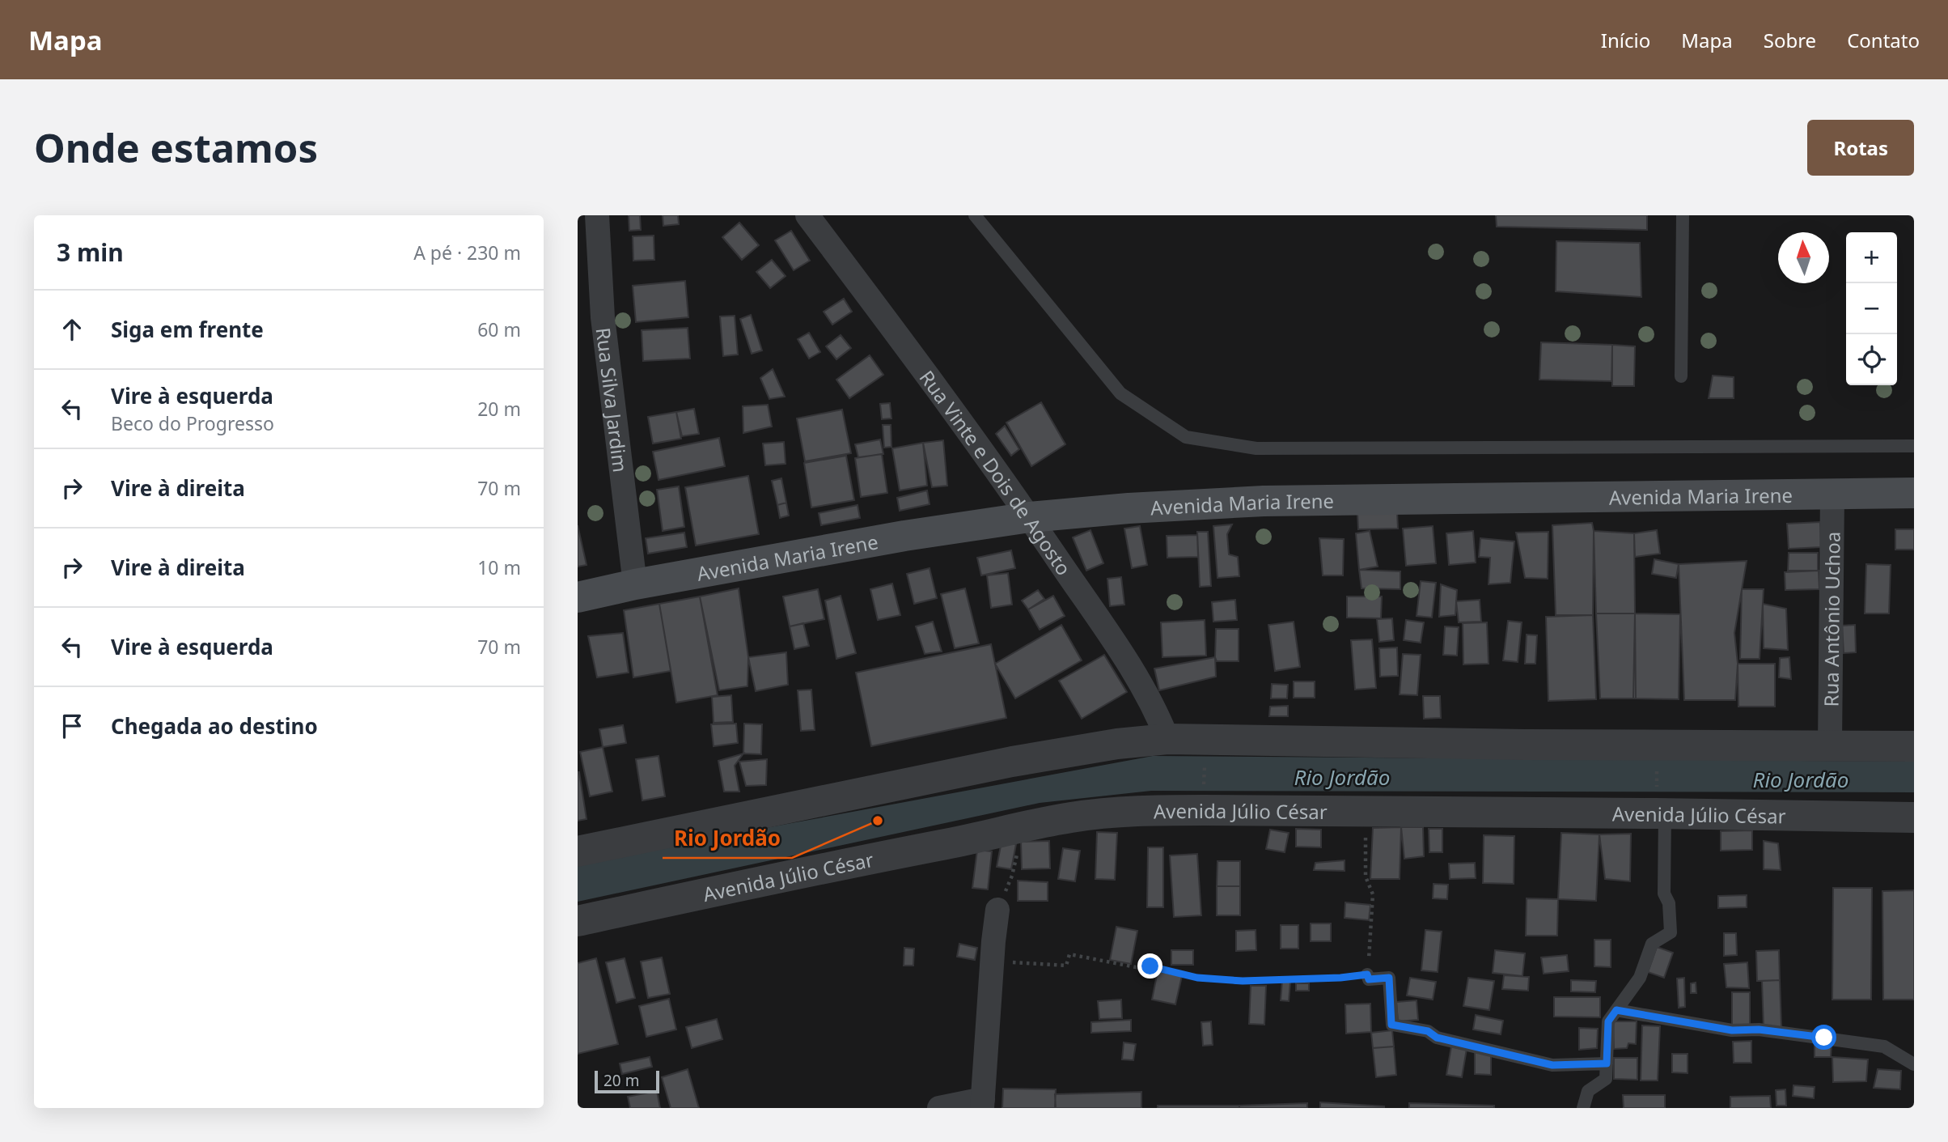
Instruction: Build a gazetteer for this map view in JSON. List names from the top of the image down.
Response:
{
  "streets": {
    "main road": ["Avenida Maria Irene"],
    "street": [
      "Rua Silva Jardim",
      "Rua Vinte e Dois de Agosto",
      "Rua Antônio Uchoa",
      "Avenida Júlio César"
    ]
  },
  "crossings": [
    ["Rua Silva Jardim", "Avenida Maria Irene"],
    ["Rua Vinte e Dois de Agosto", "Avenida Maria Irene"],
    ["Avenida Maria Irene", "Rua Antônio Uchoa"]
  ],
  "water": ["Rio Jordão"],
  "places": ["Rio Jordão"],
  "scale_bar": "20 m",
  "north": "top",
  "page": {
    "header": "Mapa",
    "nav": [
      "Início",
      "Mapa",
      "Sobre",
      "Contato"
    ],
    "buttons": "Rotas",
    "title": "Onde estamos",
    "heading": ["3 min", "A pé · 230 m"],
    "map_buttons": ["+", "−"],
    "list": [
      ["Siga em frente", "60 m"],
      ["Vire à esquerda", "Beco do Progresso", "20 m"],
      ["Vire à direita", "70 m"],
      ["Vire à direita", "10 m"],
      ["Vire à esquerda", "70 m"],
      "Chegada ao destino"
    ],
    "scale": "20 m"
  }
}
